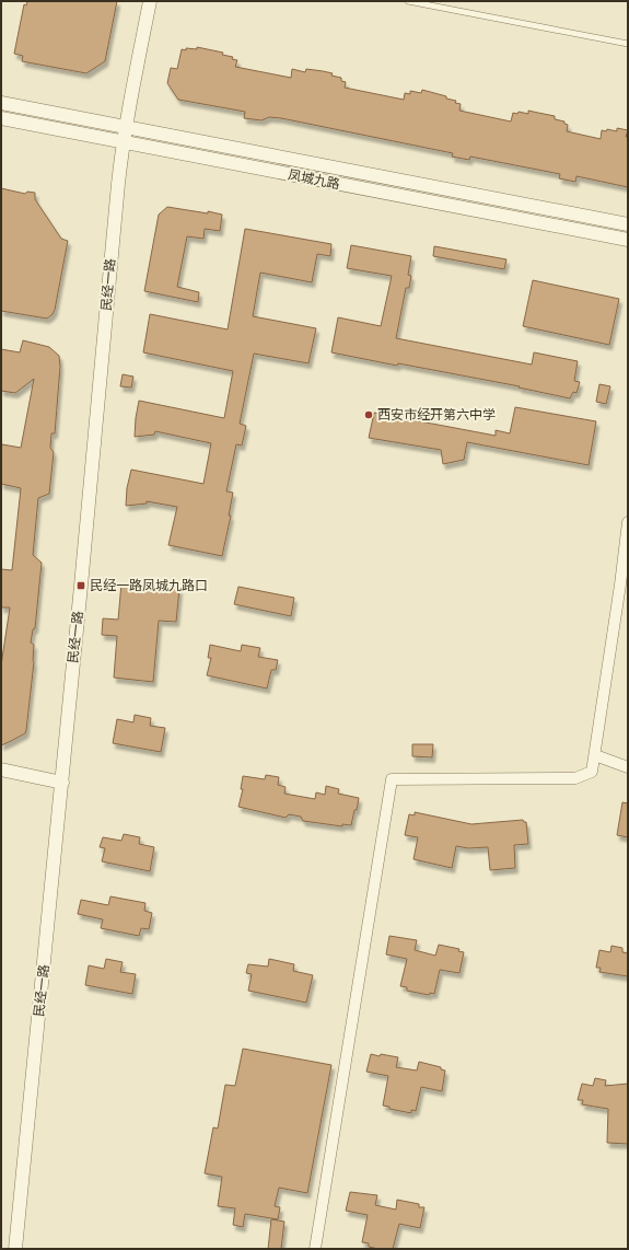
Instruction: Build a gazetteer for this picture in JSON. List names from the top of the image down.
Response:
{
  "streets": {
    "street": ["凤城九路", "民经一路"]
  },
  "crossings": [
    ["凤城九路", "民经一路"]
  ],
  "places": {
    "other": ["西安市经开第六中学"],
    "transit": ["民经一路凤城九路口"]
  }
}
